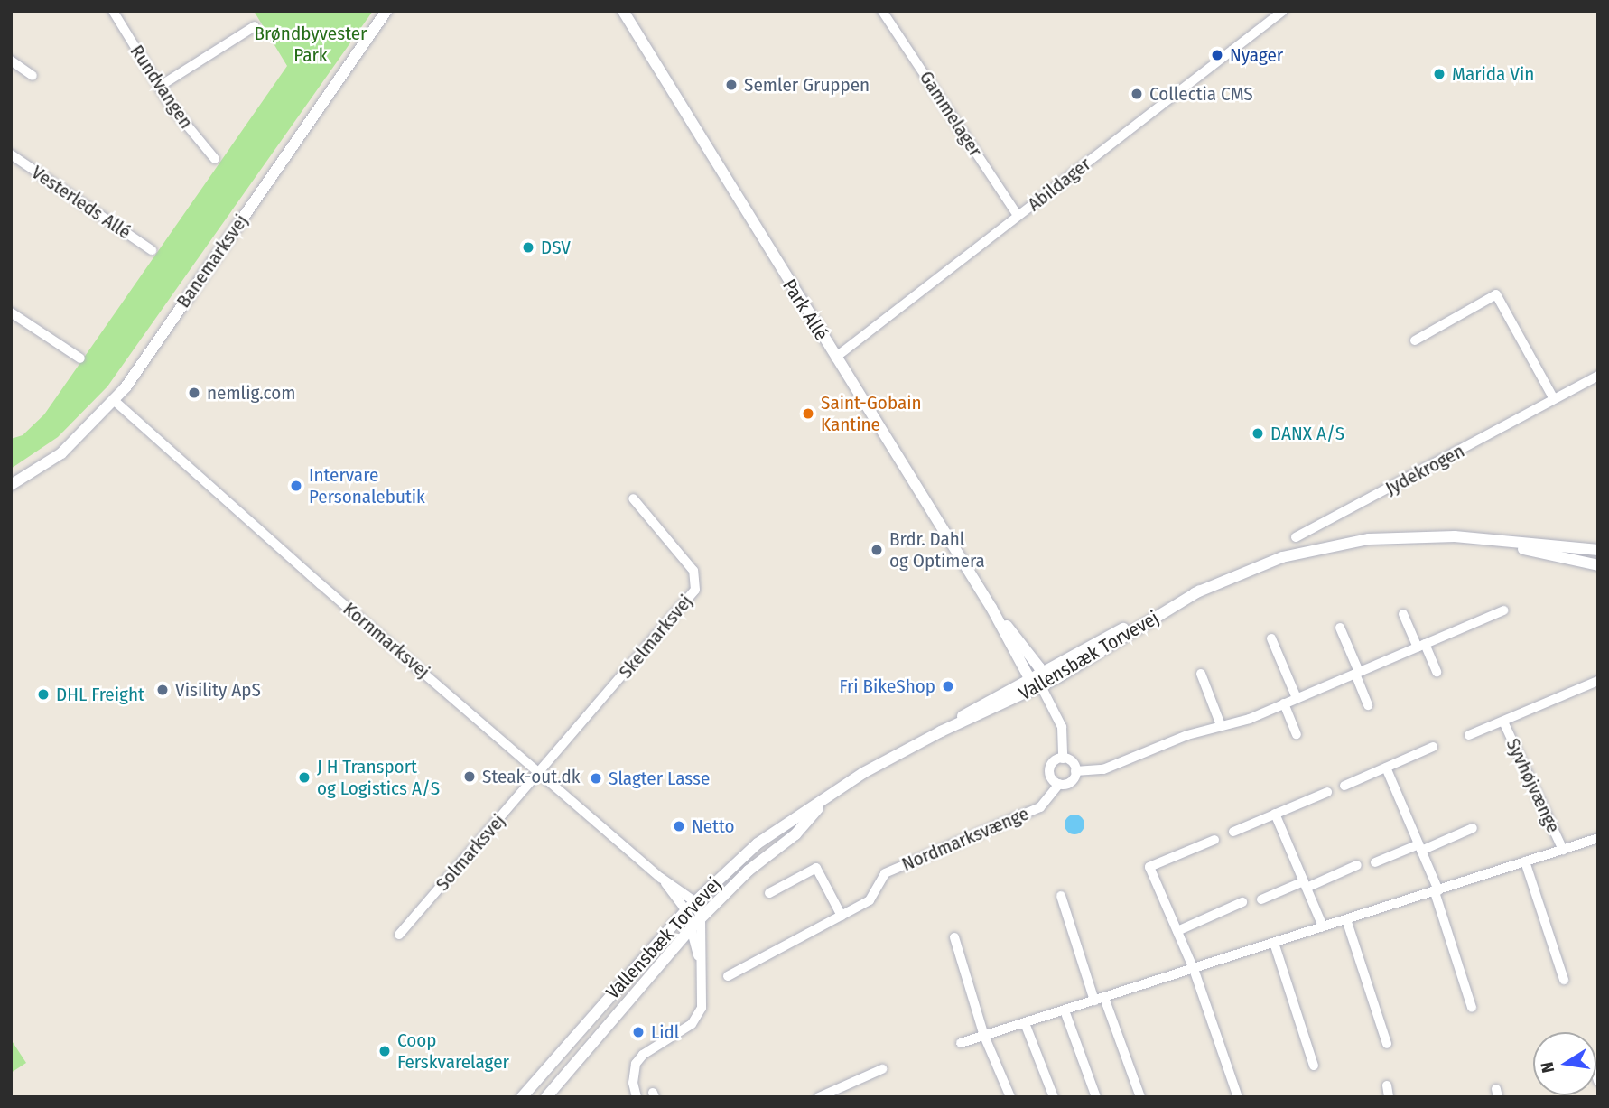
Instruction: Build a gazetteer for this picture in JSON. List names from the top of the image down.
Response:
{
  "streets": {
    "street": [
      "Rundvangen",
      "Gammelager",
      "Abildager",
      "Vesterleds Allé",
      "Banemarksvej",
      "Park Allé",
      "Jydekrogen",
      "Skelmarksvej",
      "Kornmarksvej",
      "Vallensbæk Torvevej",
      "Syvhøjvænge",
      "Nordmarksvænge",
      "Solmarksvej"
    ]
  },
  "crossings": [
    ["Gammelager", "Abildager"],
    ["Abildager", "Park Allé"],
    ["Banemarksvej", "Kornmarksvej"],
    ["Park Allé", "Vallensbæk Torvevej"],
    ["Skelmarksvej", "Kornmarksvej"],
    ["Skelmarksvej", "Solmarksvej"],
    ["Kornmarksvej", "Vallensbæk Torvevej"],
    ["Kornmarksvej", "Solmarksvej"]
  ],
  "parks": ["Brøndbyvester Park"],
  "places": [
    "Nyager",
    "Marida Vin",
    "Semler Gruppen",
    "Collectia CMS",
    "DSV",
    "nemlig.com",
    "Saint-Gobain Kantine",
    "DANX A/S",
    "Intervare Personalebutik",
    "Brdr. Dahl og Optimera",
    "Fri BikeShop",
    "Visility ApS",
    "DHL Freight",
    "Steak-out.dk",
    "J H Transport og Logistics A/S",
    "Slagter Lasse",
    "Netto",
    "Lidl",
    "Coop Ferskvarelager"
  ],
  "north": "left"
}
